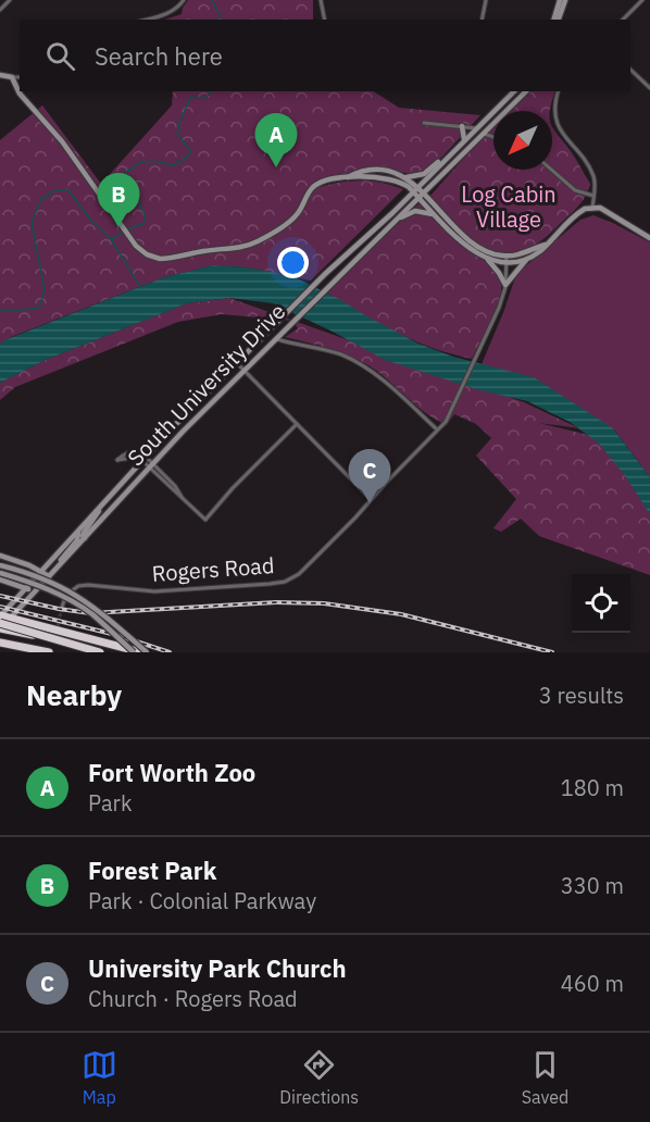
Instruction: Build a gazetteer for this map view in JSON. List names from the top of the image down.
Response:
{
  "streets": {
    "main road": ["South University Drive"],
    "street": ["Rogers Road"]
  },
  "parks": ["Log Cabin Village"],
  "north": "bottom left",
  "page": {
    "search": "Search here",
    "pins": ["A", "B", "C"],
    "heading": ["Nearby", "3 results"],
    "list": [
      {
        "mark": "A",
        "name": "Fort Worth Zoo",
        "note": "Park",
        "value": "180 m"
      },
      {
        "mark": "B",
        "name": "Forest Park",
        "note": "Park · Colonial Parkway",
        "value": "330 m"
      },
      {
        "mark": "C",
        "name": "University Park Church",
        "note": "Church · Rogers Road",
        "value": "460 m"
      }
    ],
    "nav": ["Map", "Directions", "Saved"]
  }
}
